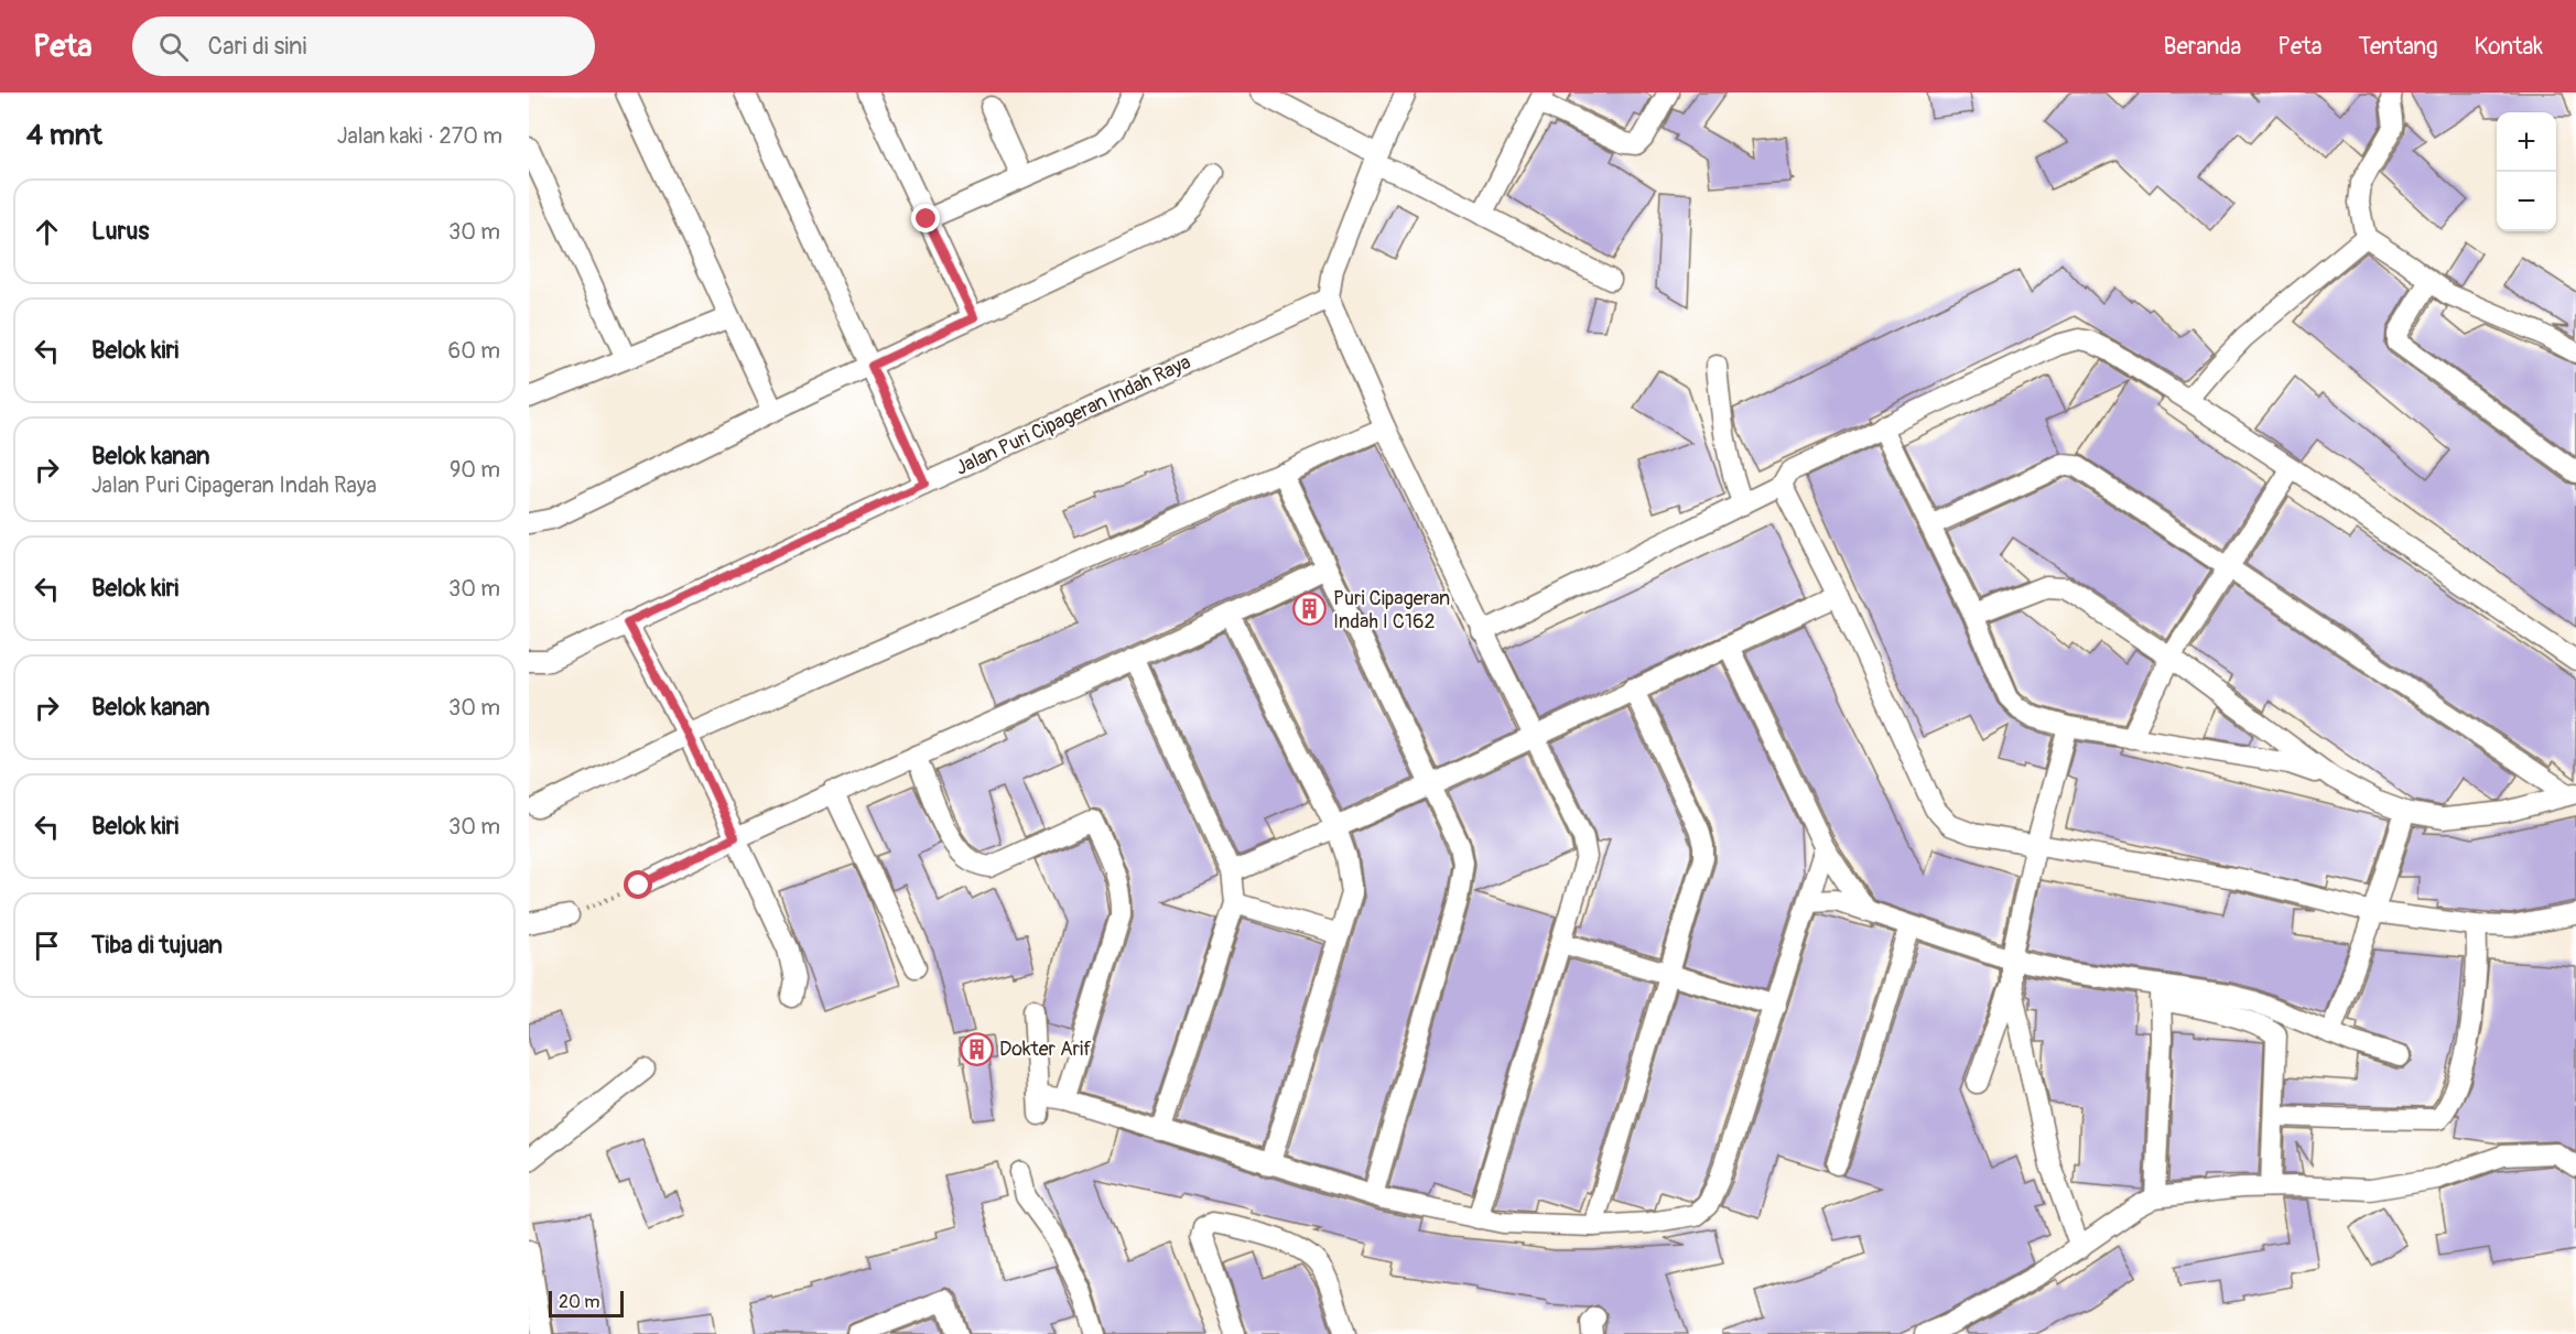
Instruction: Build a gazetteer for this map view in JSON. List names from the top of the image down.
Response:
{
  "streets": {
    "street": ["Jalan Puri Cipageran Indah Raya"]
  },
  "places": {
    "building": ["Puri Cipageran Indah I C162", "Dokter Arif"]
  },
  "scale_bar": "20 m",
  "page": {
    "header": "Peta",
    "search": "Cari di sini",
    "nav": [
      "Beranda",
      "Peta",
      "Tentang",
      "Kontak"
    ],
    "heading": ["4 mnt", "Jalan kaki · 270 m"],
    "map_buttons": ["+", "−"],
    "list": [
      ["Lurus", "30 m"],
      ["Belok kiri", "60 m"],
      ["Belok kanan", "Jalan Puri Cipageran Indah Raya", "90 m"],
      ["Belok kiri", "30 m"],
      ["Belok kanan", "30 m"],
      ["Belok kiri", "30 m"],
      "Tiba di tujuan"
    ],
    "scale": "20 m"
  }
}
